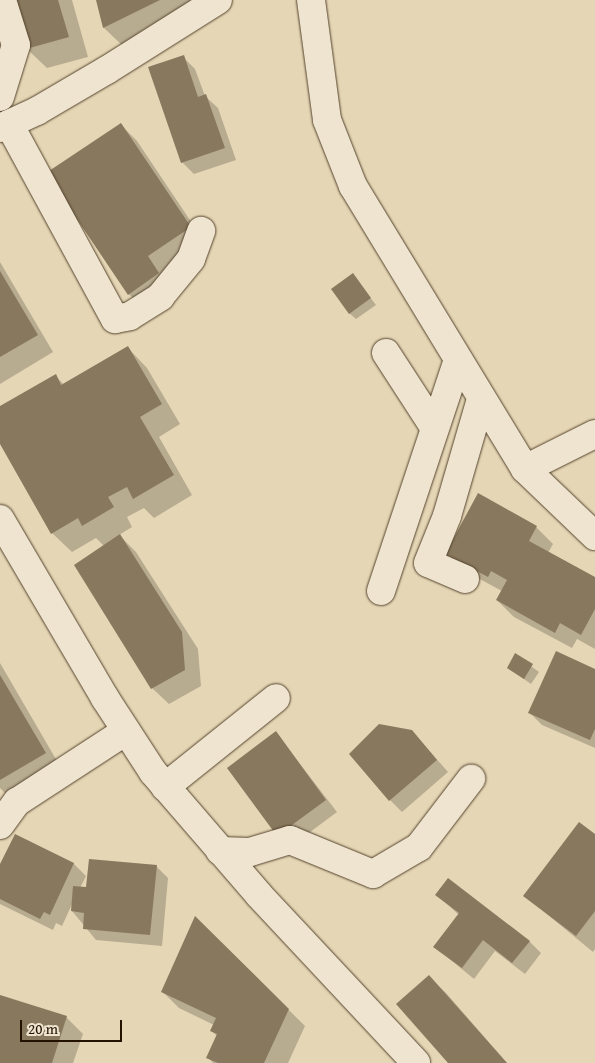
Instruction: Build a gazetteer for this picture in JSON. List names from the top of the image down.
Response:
{
  "scale_bar": "20 m"
}
